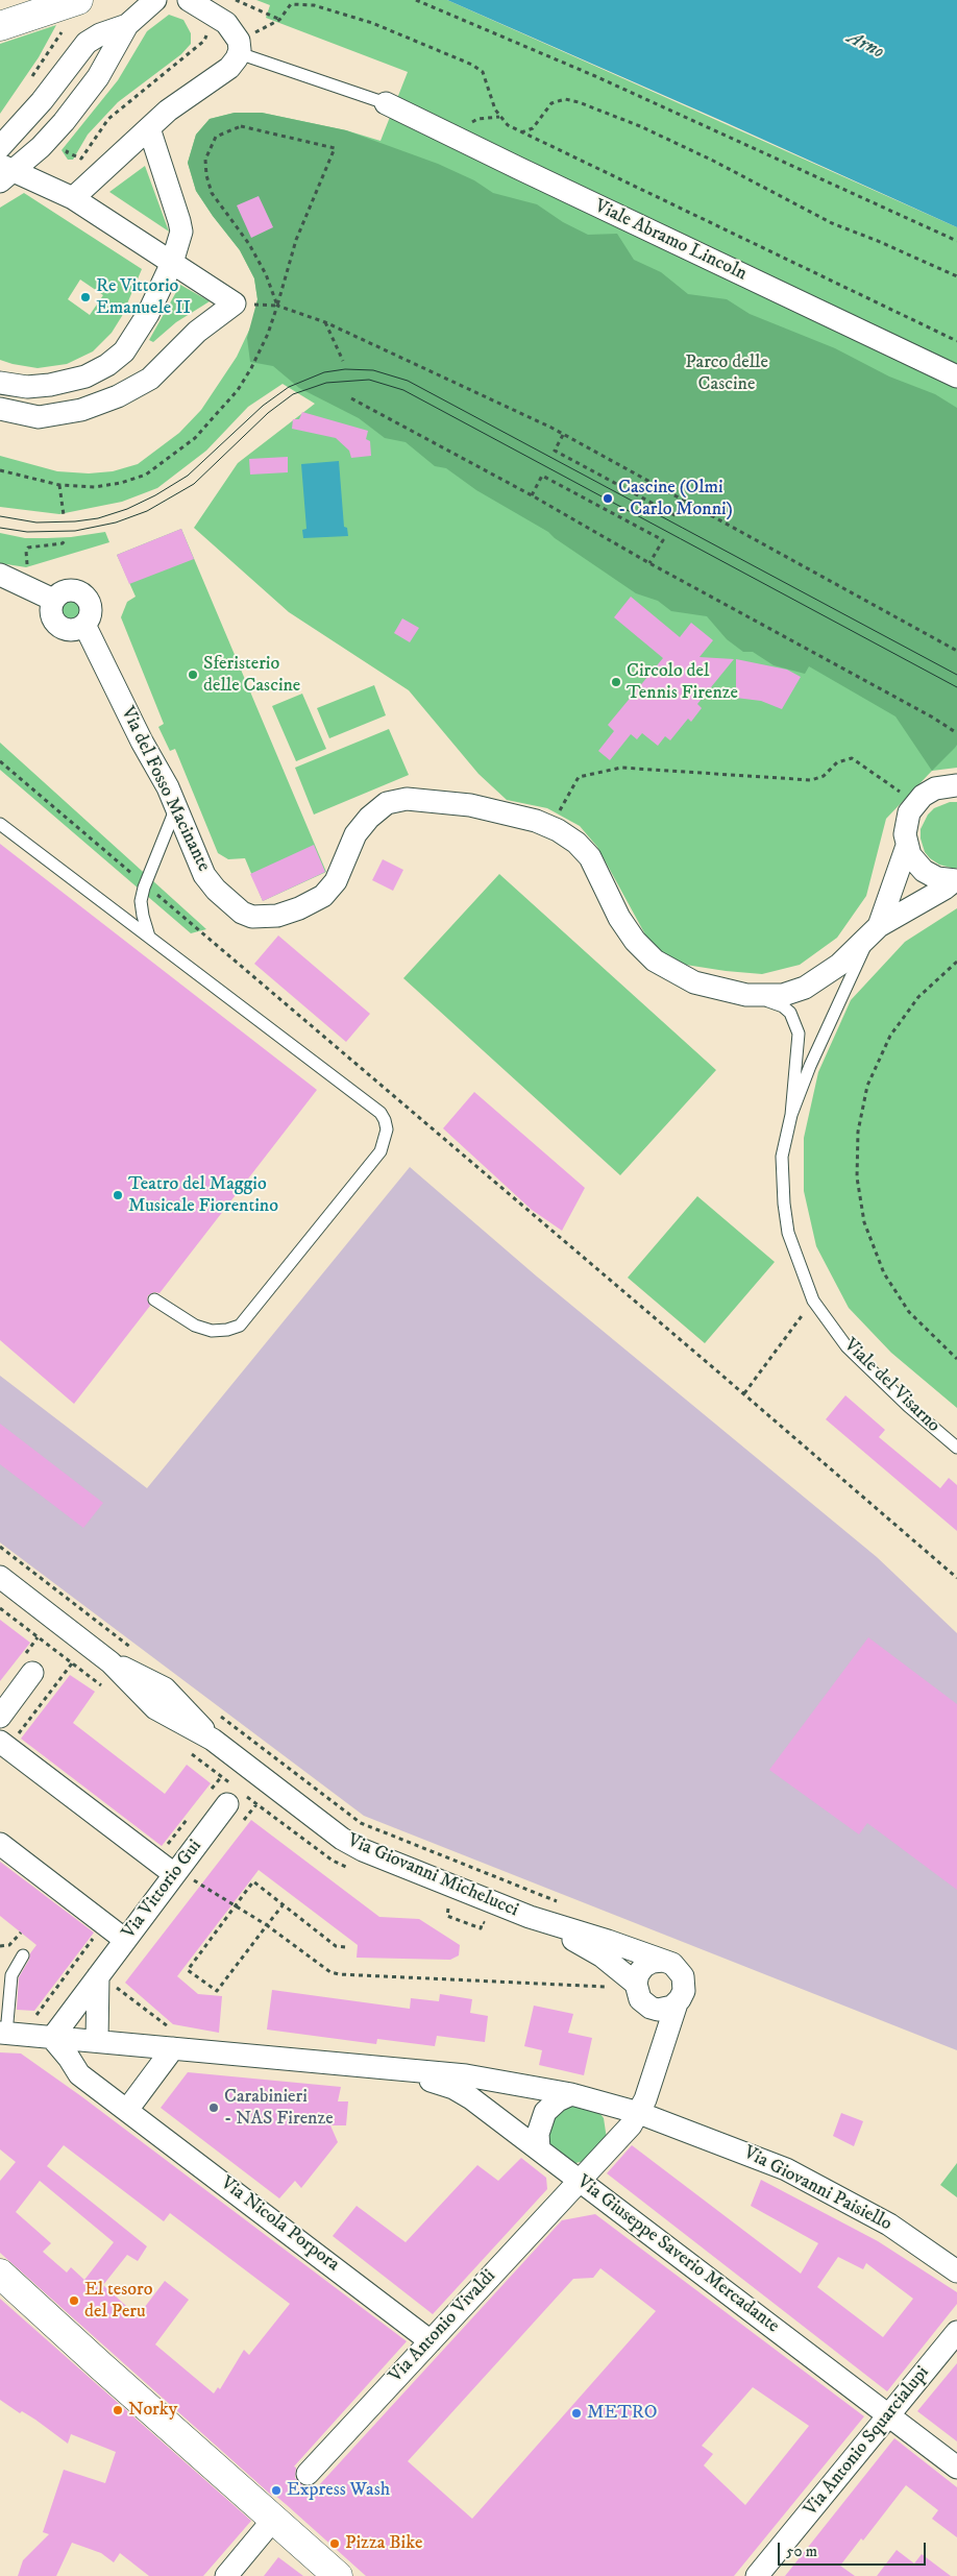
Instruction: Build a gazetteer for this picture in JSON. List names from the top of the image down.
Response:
{
  "streets": {
    "street": [
      "Viale Abramo Lincoln",
      "Via del Fosso Macinante",
      "Viale del Visarno",
      "Via Giovanni Michelucci",
      "Via Vittorio Gui",
      "Via Giovanni Paisiello",
      "Via Nicola Porpora",
      "Via Giuseppe Saverio Mercadante",
      "Via Antonio Vivaldi",
      "Via Antonio Squarcialupi"
    ]
  },
  "crossings": [
    ["Via del Fosso Macinante", "Viale del Visarno"],
    ["Via Vittorio Gui", "Via Nicola Porpora"],
    ["Via Giovanni Paisiello", "Via Giuseppe Saverio Mercadante"],
    ["Via Nicola Porpora", "Via Antonio Vivaldi"],
    ["Via Giuseppe Saverio Mercadante", "Via Antonio Vivaldi"],
    ["Via Giuseppe Saverio Mercadante", "Via Antonio Squarcialupi"]
  ],
  "water": ["Arno"],
  "parks": ["Parco delle Cascine"],
  "places": [
    "Re Vittorio Emanuele II",
    "Cascine (Olmi - Carlo Monni)",
    "Sferisterio delle Cascine",
    "Circolo del Tennis Firenze",
    "Teatro del Maggio Musicale Fiorentino",
    "Carabinieri - NAS Firenze",
    "El tesoro del Peru",
    "Norky",
    "METRO",
    "Express Wash",
    "Pizza Bike"
  ],
  "scale_bar": "50 m"
}
